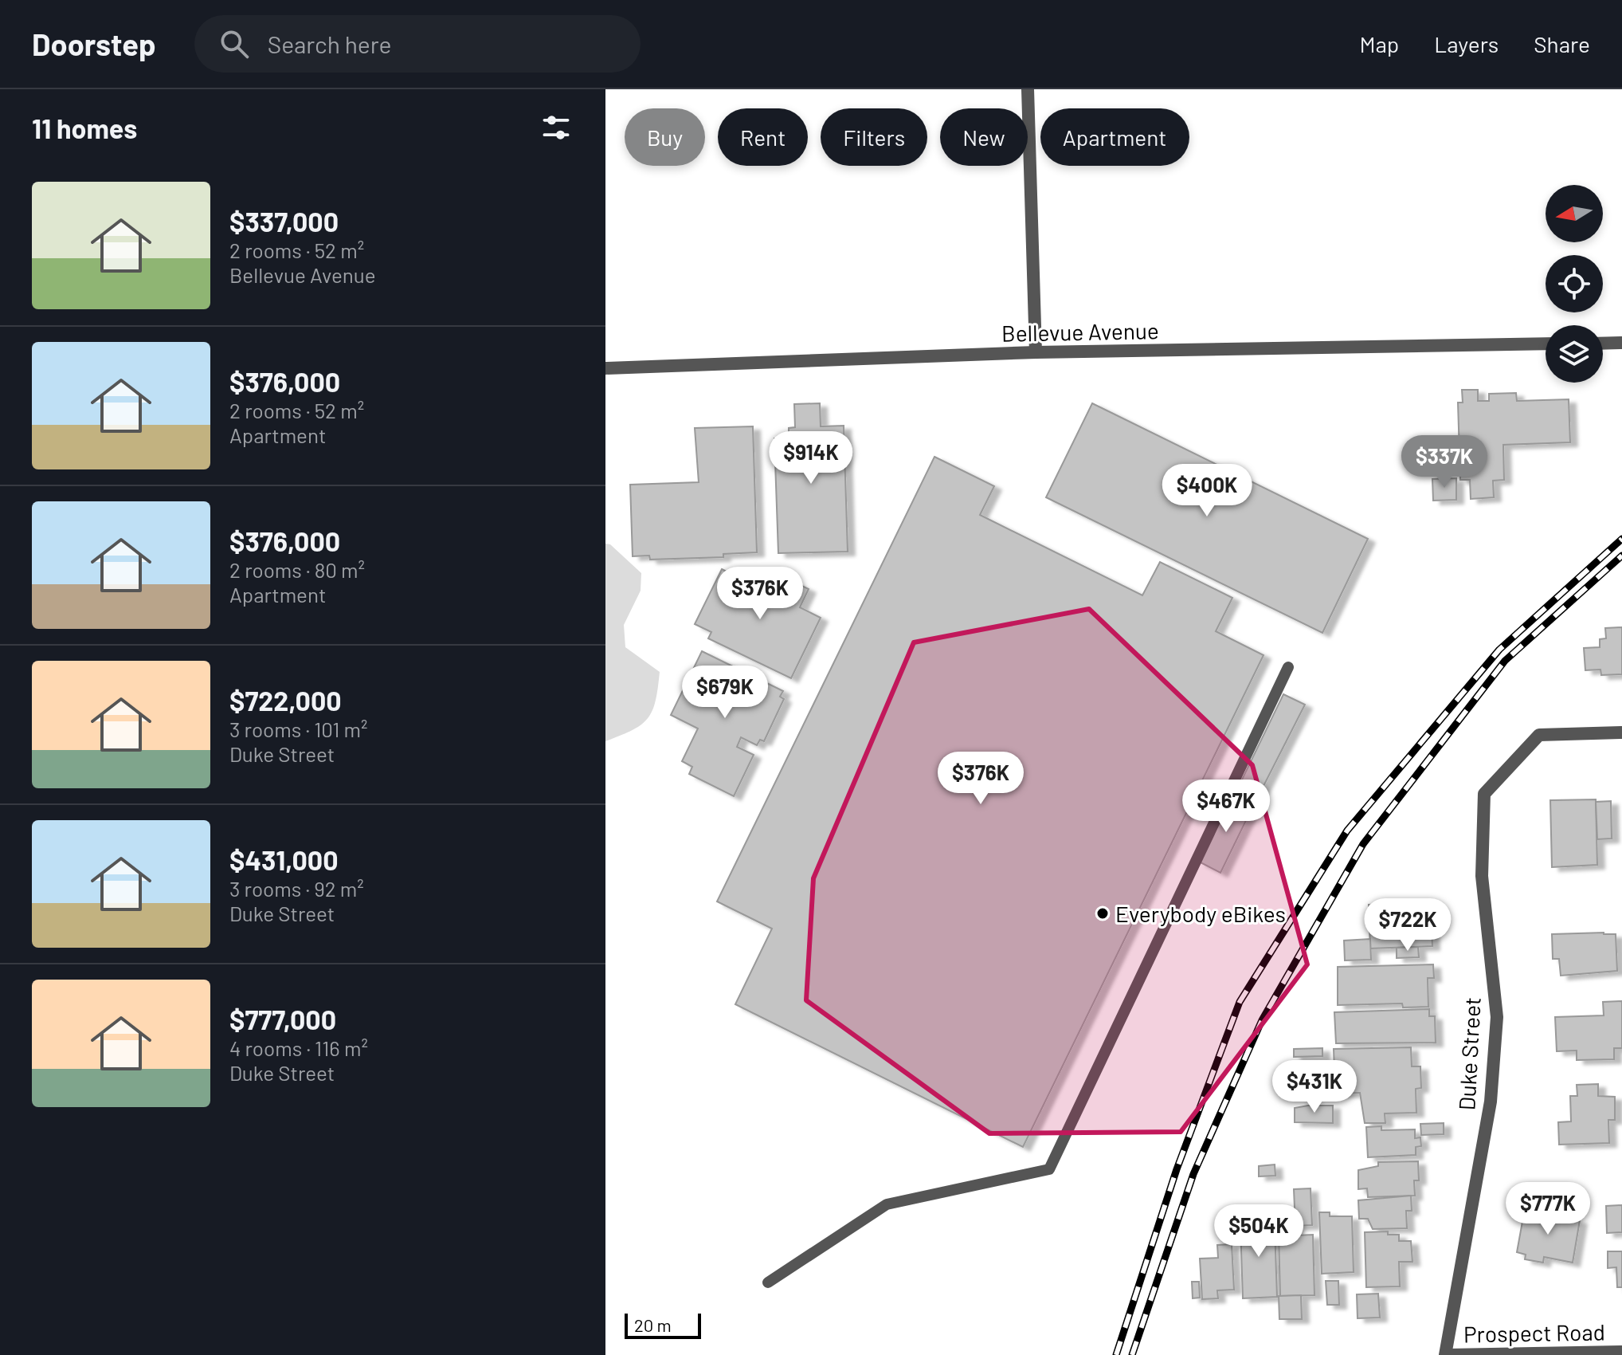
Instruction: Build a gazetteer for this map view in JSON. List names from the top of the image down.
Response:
{
  "streets": {
    "street": ["Bellevue Avenue", "Duke Street", "Prospect Road"]
  },
  "crossings": [
    ["Duke Street", "Prospect Road"]
  ],
  "places": ["Everybody eBikes"],
  "scale_bar": "20 m",
  "north": "left",
  "page": {
    "header": "Doorstep",
    "search": "Search here",
    "nav": ["Map", "Layers", "Share"],
    "heading": "11 homes",
    "chip": [
      "Buy",
      "Rent",
      "Filters",
      "New",
      "Apartment"
    ],
    "list": [
      {
        "name": "$337,000",
        "note": "2 rooms · 52 m² · Bellevue Avenue"
      },
      {
        "name": "$376,000",
        "note": "2 rooms · 52 m² · Apartment"
      },
      {
        "name": "$376,000",
        "note": "2 rooms · 80 m² · Apartment"
      },
      {
        "name": "$722,000",
        "note": "3 rooms · 101 m² · Duke Street"
      },
      {
        "name": "$431,000",
        "note": "3 rooms · 92 m² · Duke Street"
      },
      {
        "name": "$777,000",
        "note": "4 rooms · 116 m² · Duke Street"
      }
    ],
    "price": [
      "$914K",
      "$337K",
      "$400K",
      "$376K",
      "$679K",
      "$376K",
      "$467K",
      "$722K",
      "$431K",
      "$777K",
      "$504K"
    ],
    "scale": "20 m"
  }
}
